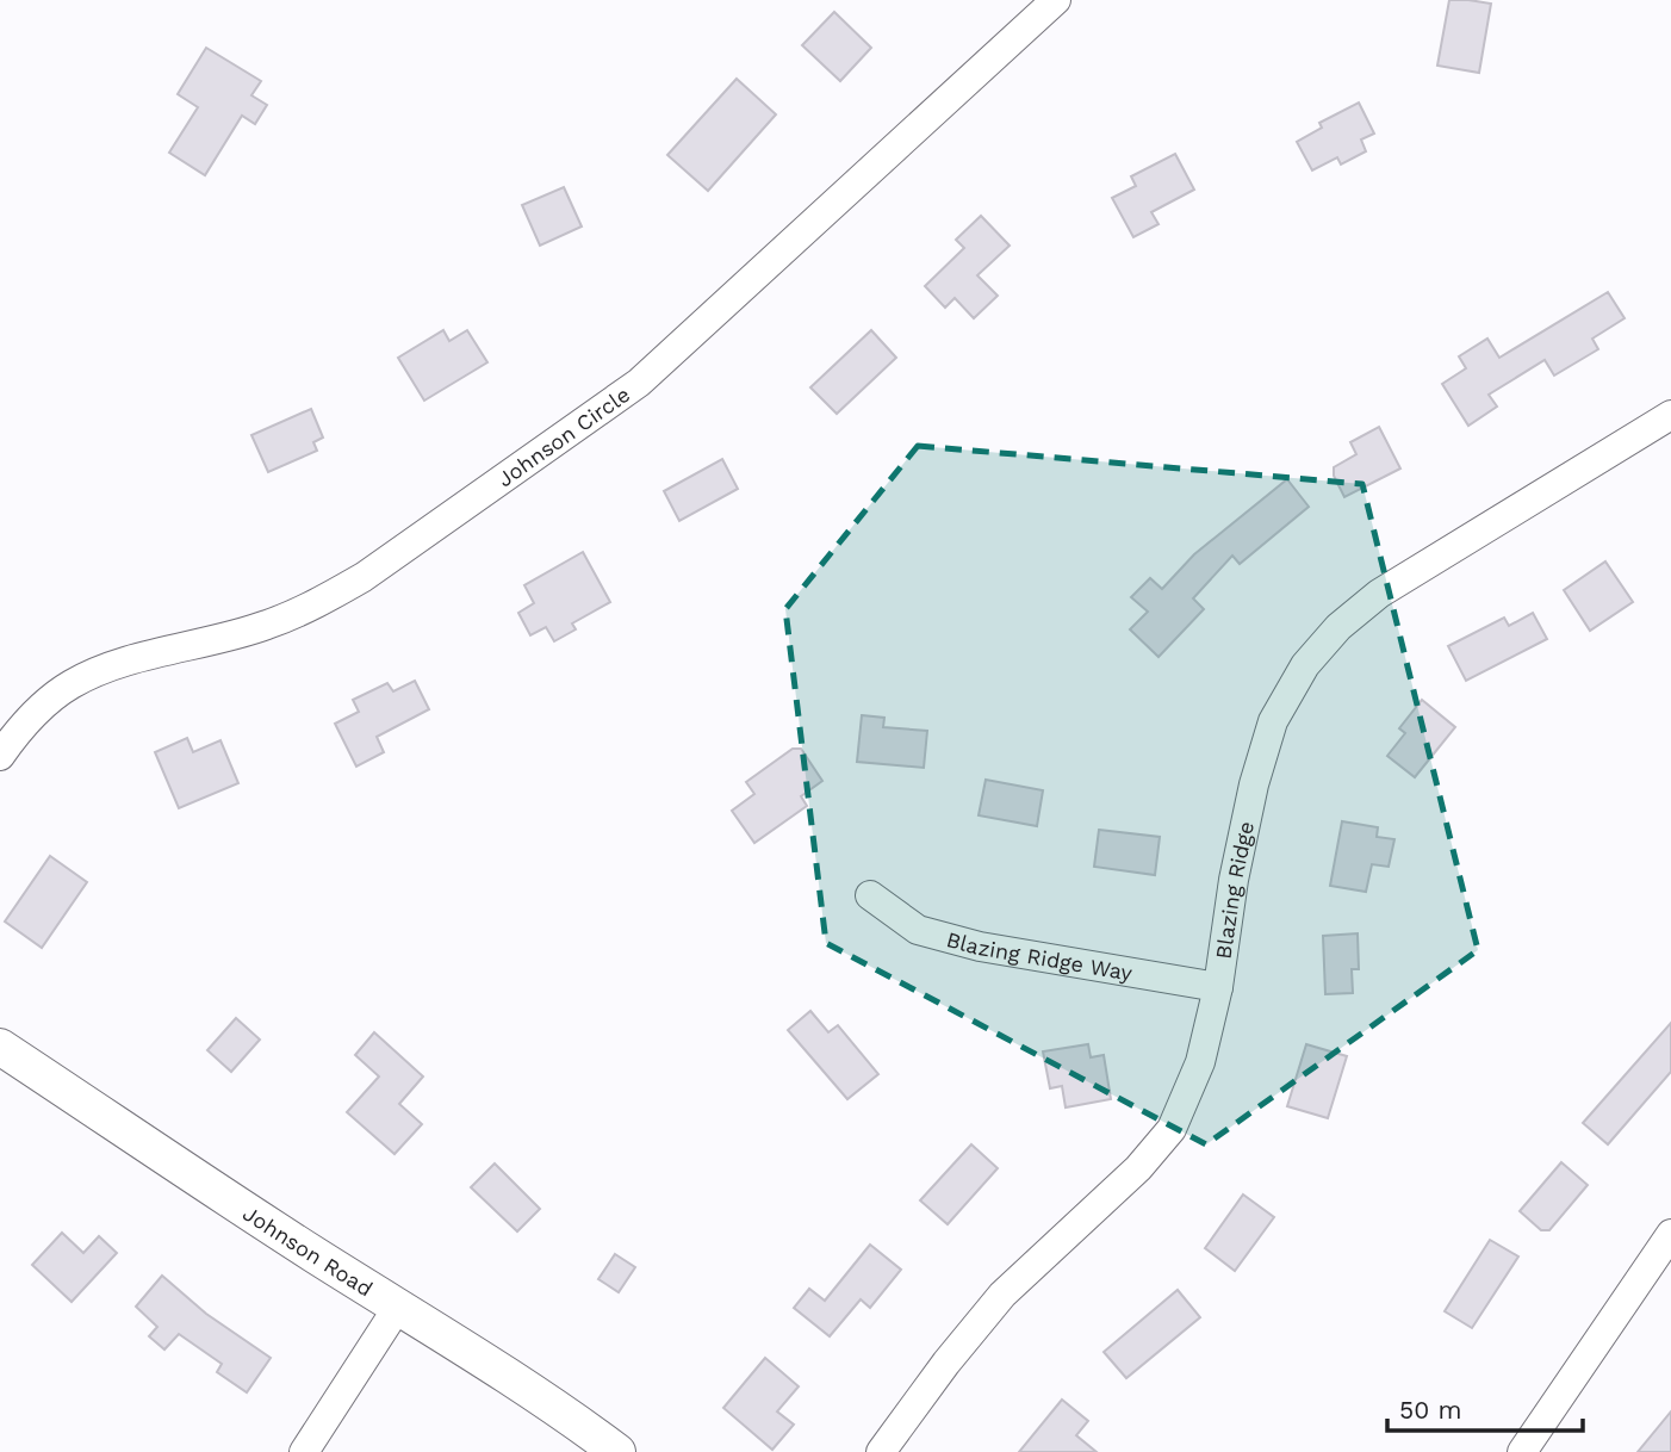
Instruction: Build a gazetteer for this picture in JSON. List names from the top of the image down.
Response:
{
  "streets": {
    "street": [
      "Johnson Circle",
      "Blazing Ridge",
      "Blazing Ridge Way",
      "Johnson Road"
    ]
  },
  "crossings": [
    ["Blazing Ridge", "Blazing Ridge Way"]
  ],
  "scale_bar": "50 m"
}
